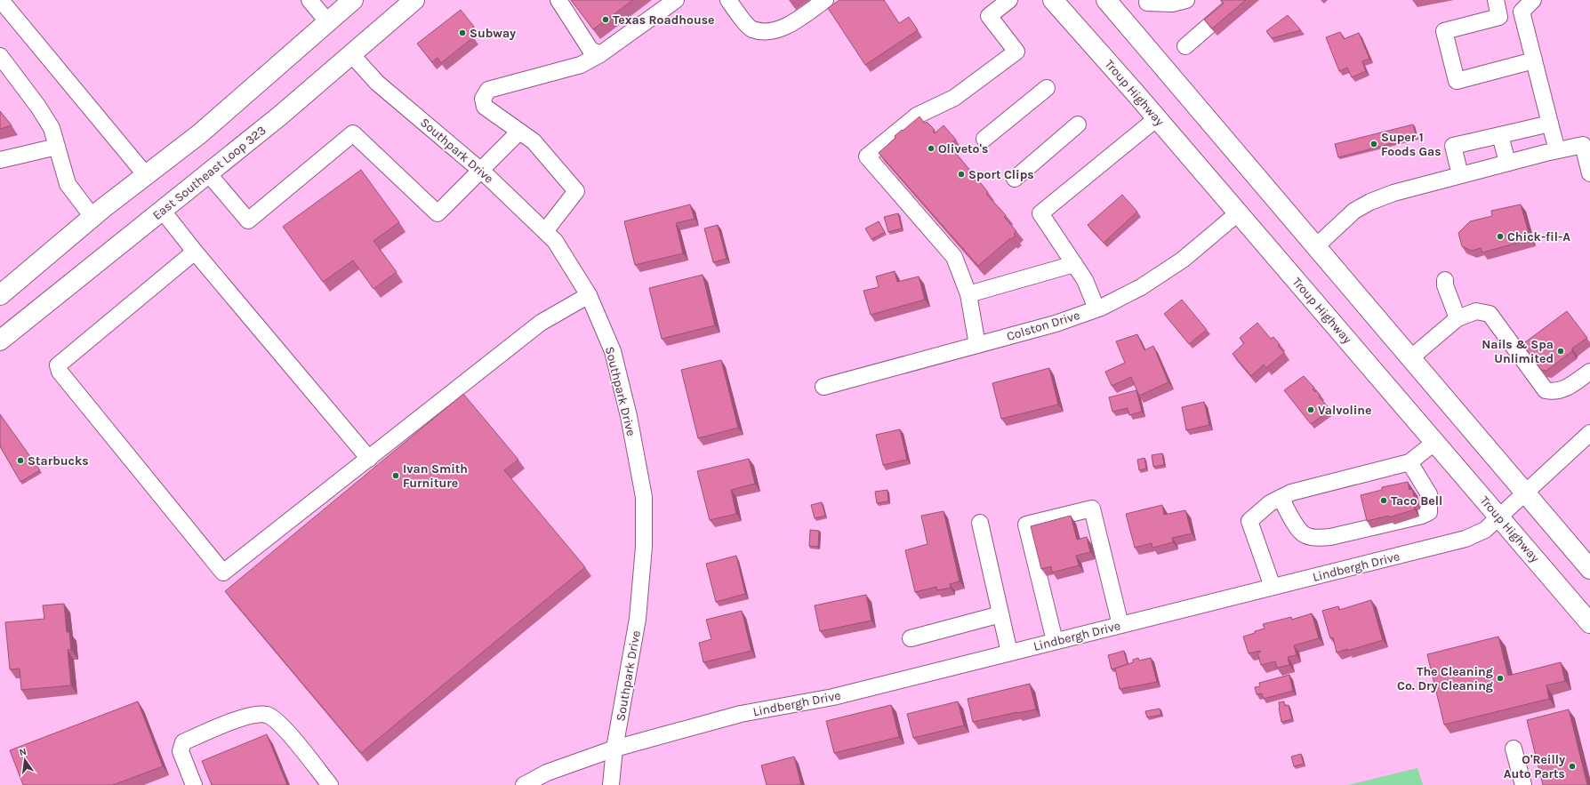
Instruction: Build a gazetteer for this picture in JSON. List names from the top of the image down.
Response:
{
  "streets": {
    "highway": ["Troup Highway", "East Southeast Loop 323"],
    "street": ["Southpark Drive", "Colston Drive", "Lindbergh Drive"]
  },
  "crossings": [
    ["Troup Highway", "Colston Drive"],
    ["Troup Highway", "Lindbergh Drive"],
    ["Southpark Drive", "East Southeast Loop 323"],
    ["Southpark Drive", "Lindbergh Drive"]
  ],
  "places": [
    "Texas Roadhouse",
    "Subway",
    "Super 1 Foods Gas",
    "Oliveto's",
    "Sport Clips",
    "Chick-fil-A",
    "Nails & Spa Unlimited",
    "Valvoline",
    "Starbucks",
    "Ivan Smith Furniture",
    "Taco Bell",
    "The Cleaning Co. Dry Cleaning",
    "O'Reilly Auto Parts"
  ],
  "north": "top"
}
